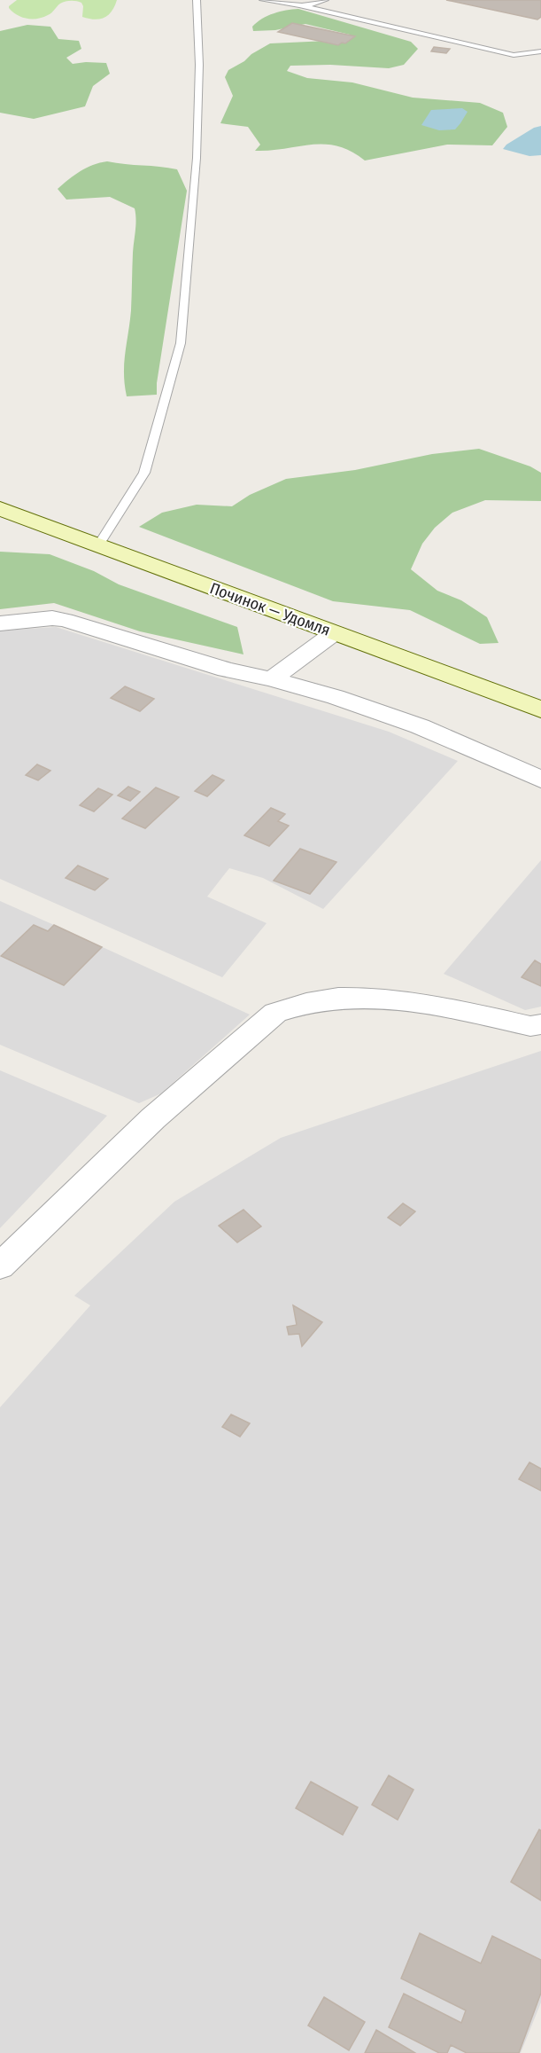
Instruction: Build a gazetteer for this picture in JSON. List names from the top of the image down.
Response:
{
  "streets": {
    "main road": ["Починок — Удомля"]
  }
}
